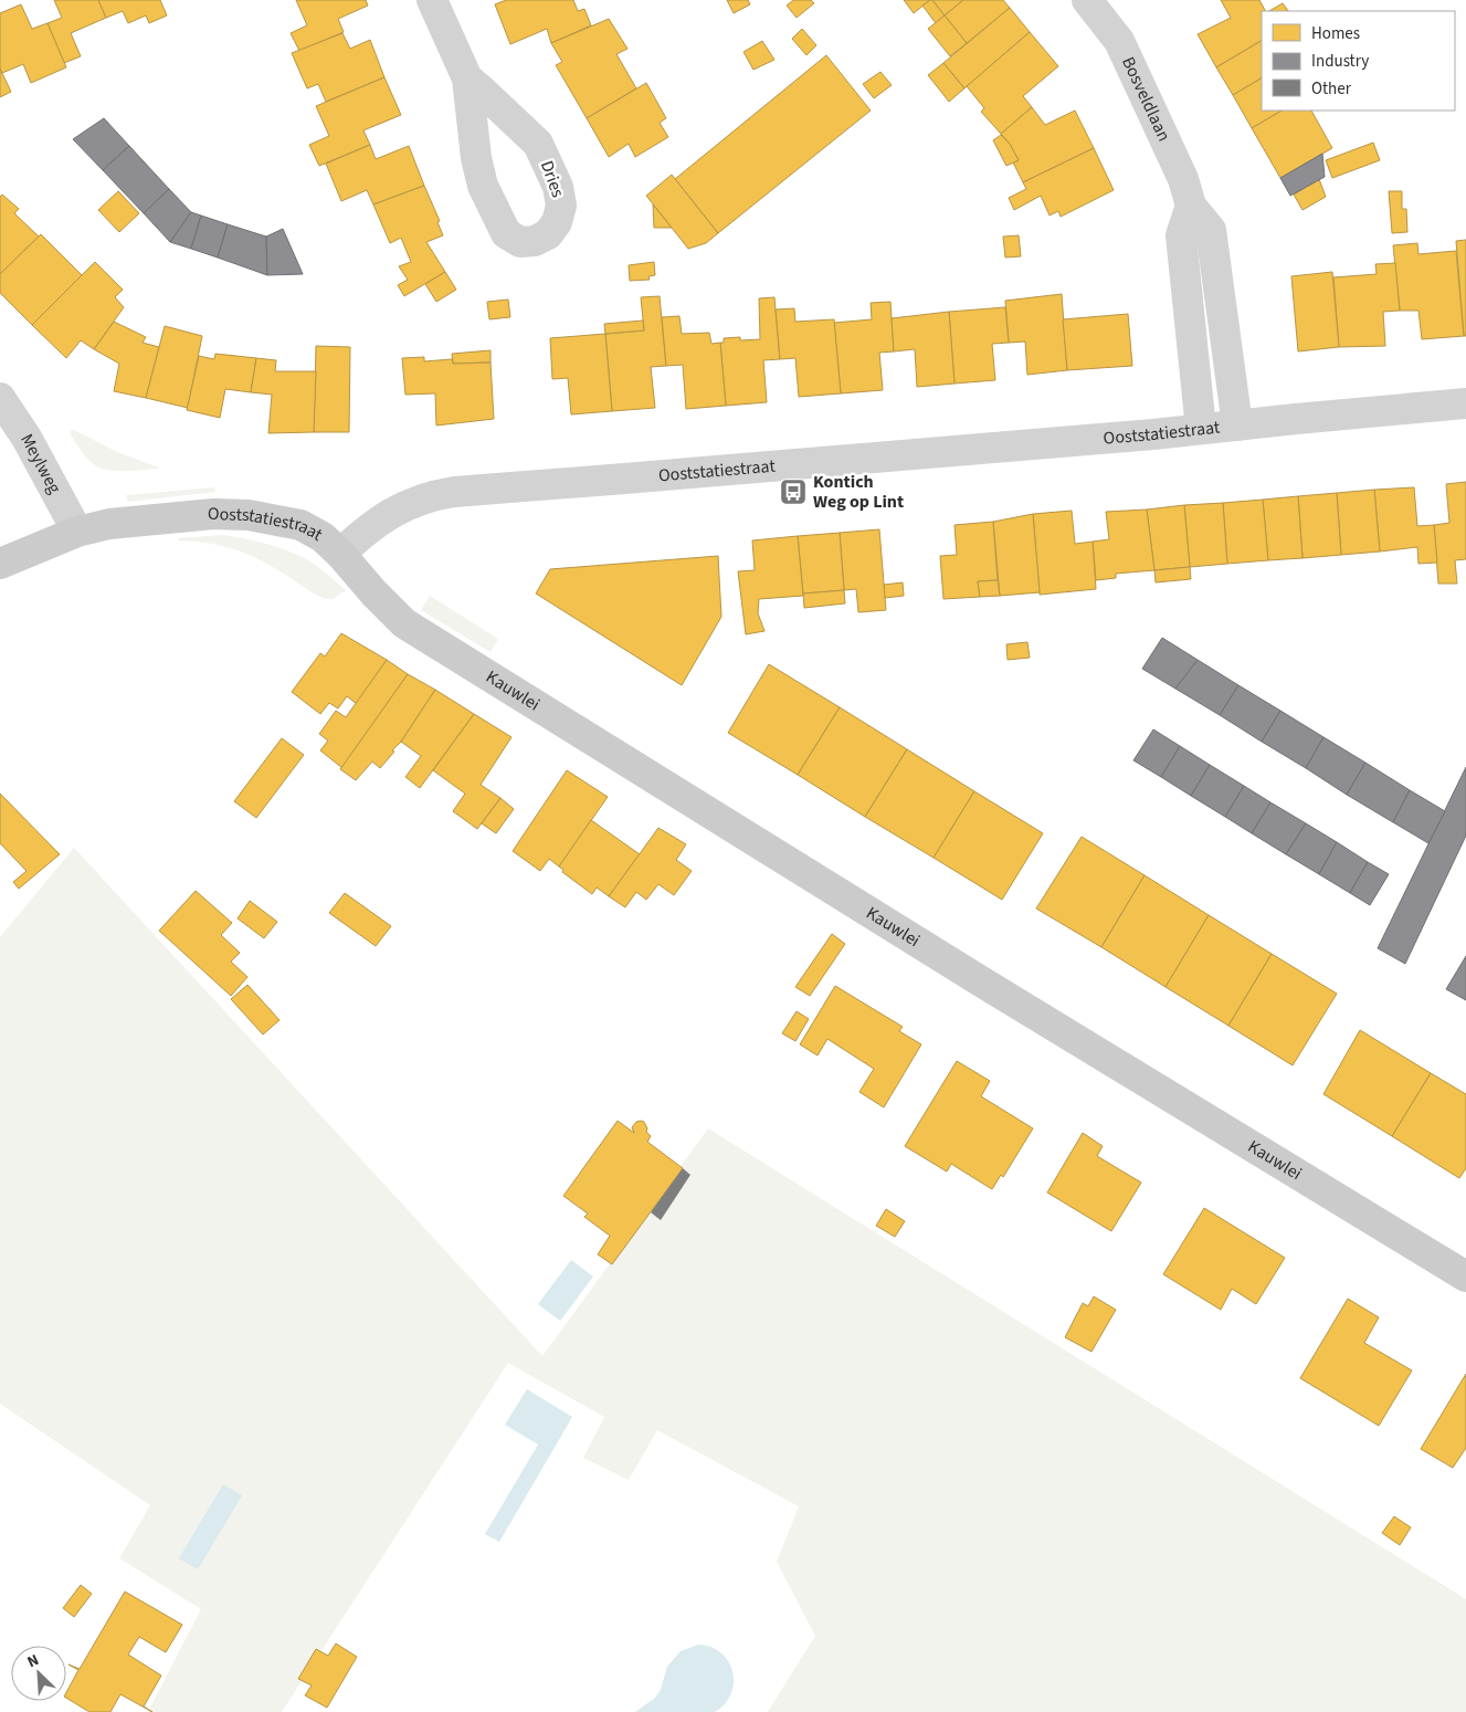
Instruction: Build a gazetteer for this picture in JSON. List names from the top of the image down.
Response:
{
  "streets": {
    "street": [
      "Bosveldlaan",
      "Dries",
      "Ooststatiestraat",
      "Meylweg",
      "Kauwlei"
    ]
  },
  "crossings": [
    ["Bosveldlaan", "Ooststatiestraat"],
    ["Ooststatiestraat", "Meylweg"],
    ["Ooststatiestraat", "Kauwlei"]
  ],
  "places": {
    "bus stop": ["Kontich Weg op Lint"]
  },
  "legend": ["Homes", "Industry", "Other"],
  "north": "top left"
}
